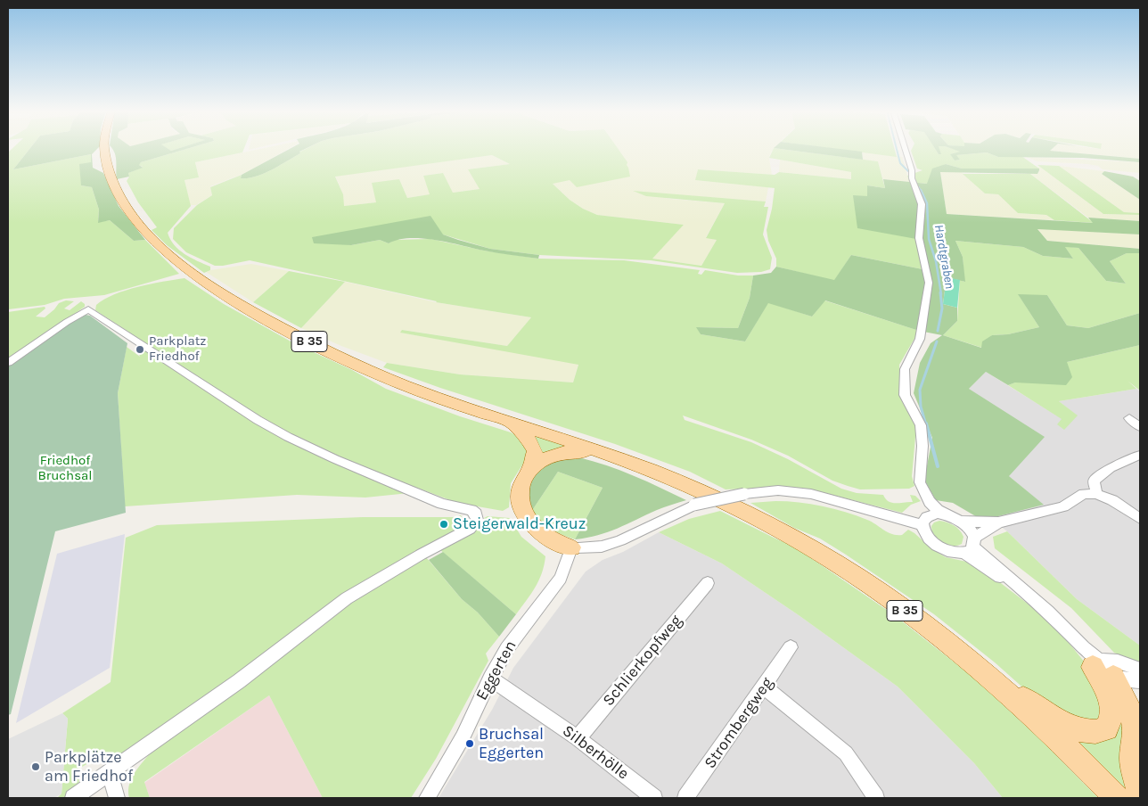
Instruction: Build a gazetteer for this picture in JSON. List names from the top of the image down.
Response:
{
  "streets": {
    "main road": ["B 35"],
    "street": [
      "Schlierkopfweg",
      "Eggerten",
      "Strombergweg",
      "Silberhölle"
    ]
  },
  "crossings": [
    ["Schlierkopfweg", "Silberhölle"],
    ["Eggerten", "Silberhölle"]
  ],
  "water": ["Hardtgraben"],
  "parks": ["Friedhof Bruchsal"],
  "places": [
    "Parkplatz Friedhof",
    "Steigerwald-Kreuz",
    "Bruchsal Eggerten",
    "Parkplätze am Friedhof"
  ]
}
